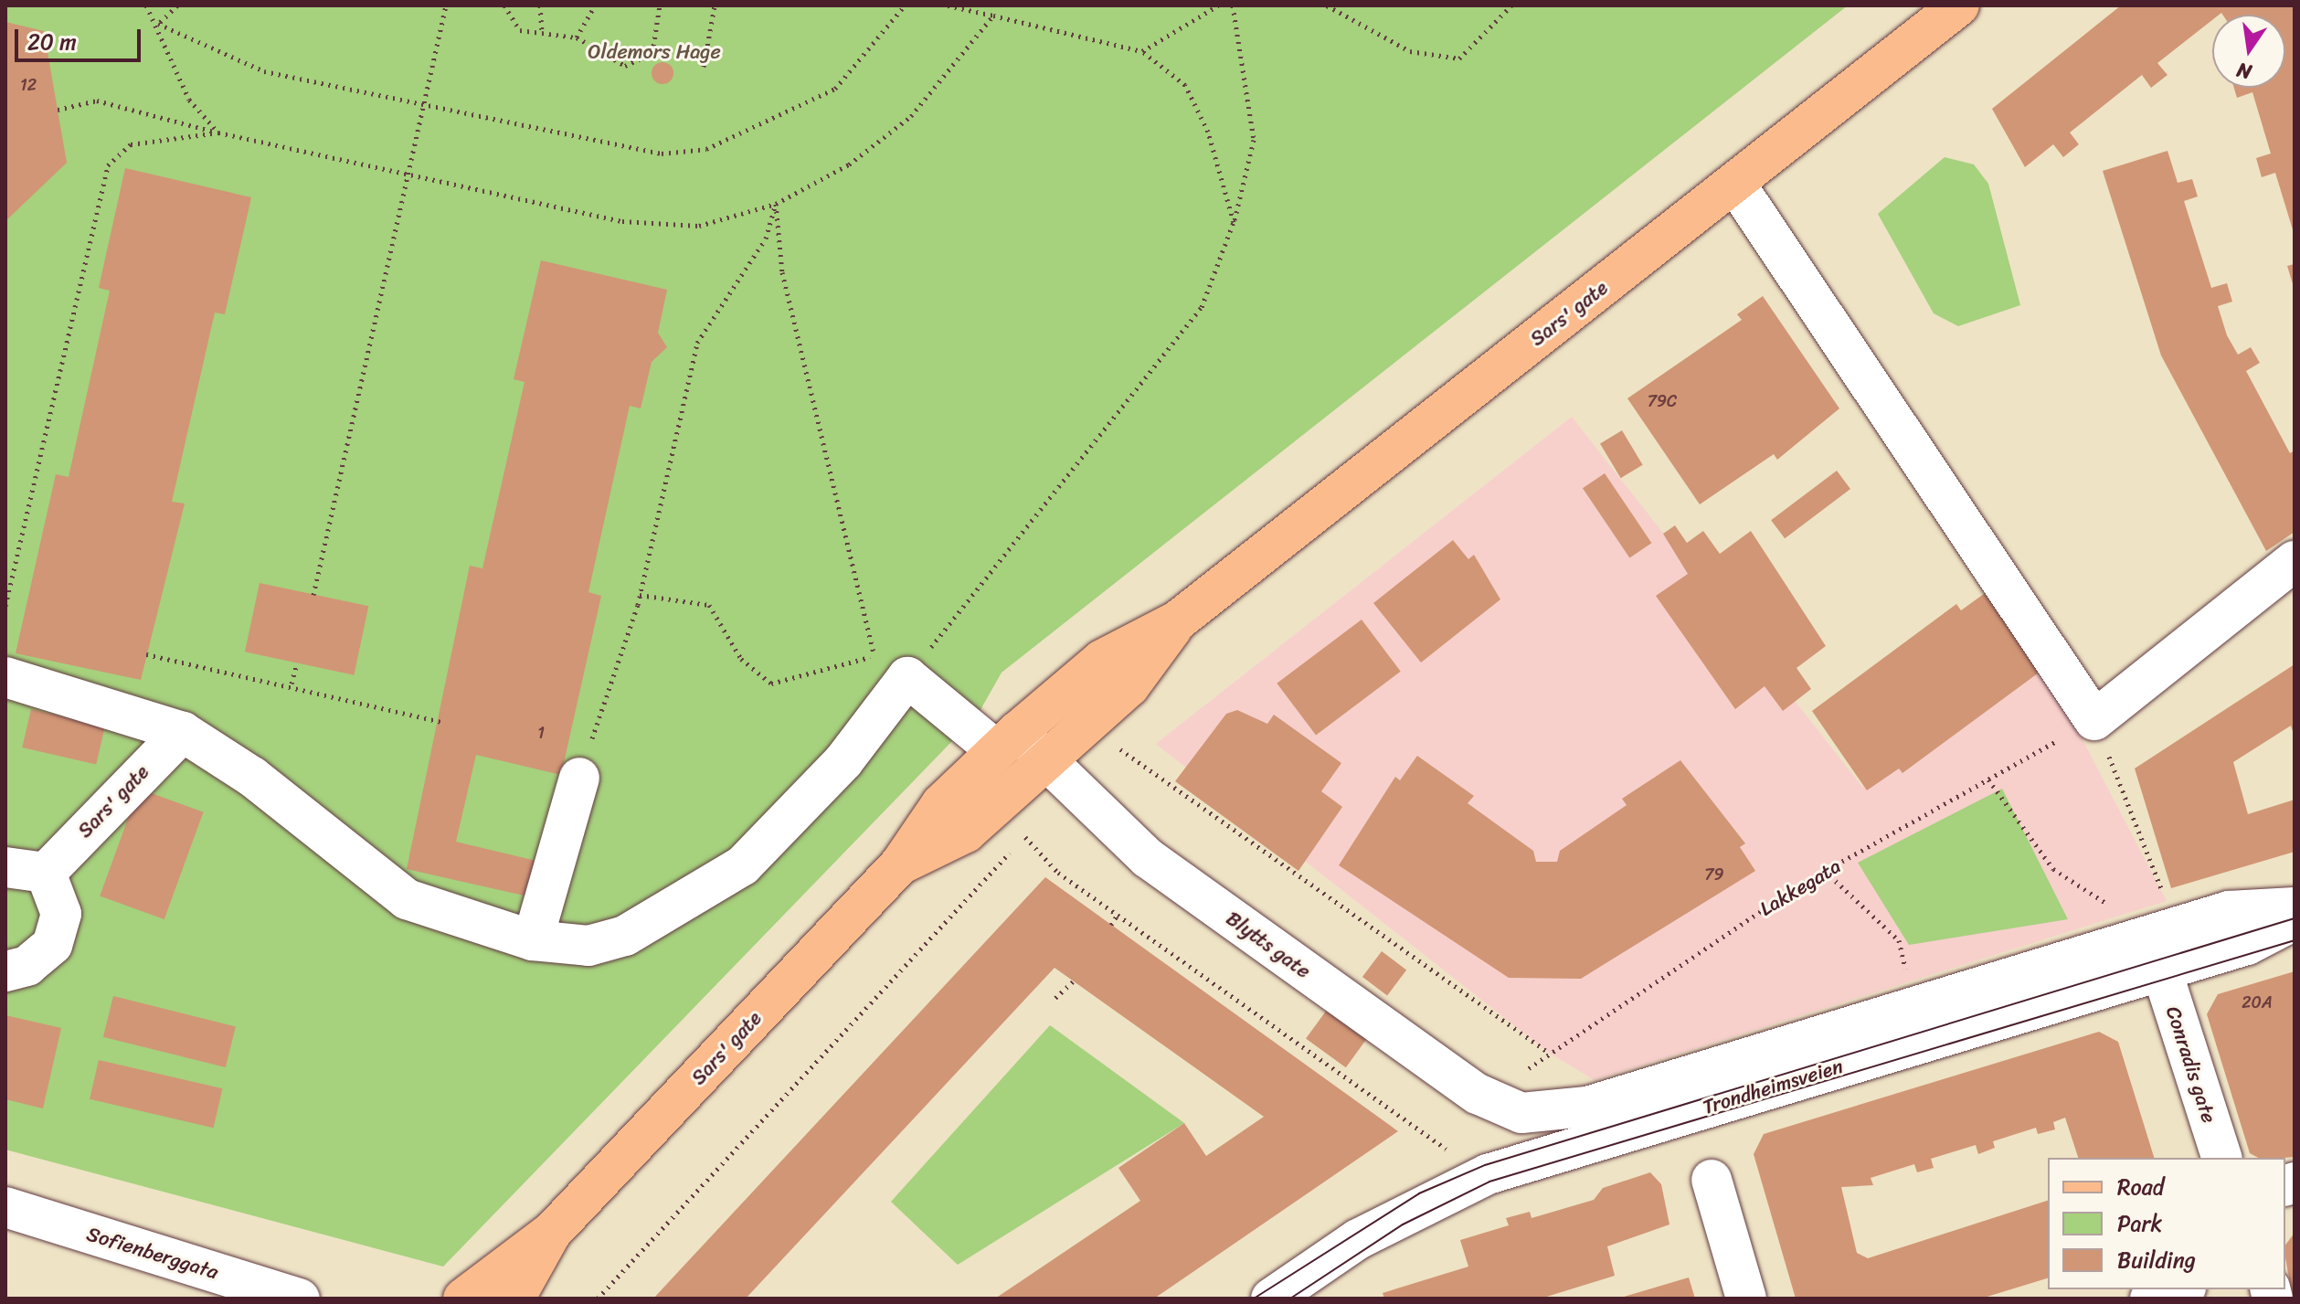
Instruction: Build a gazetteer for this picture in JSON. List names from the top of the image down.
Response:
{
  "streets": {
    "main road": ["Sars' gate"],
    "street": [
      "Blytts gate",
      "Conradis gate",
      "Trondheimsveien",
      "Sofienberggata"
    ],
    "path": ["Lakkegata"]
  },
  "crossings": [
    ["Sars' gate", "Blytts gate"],
    ["Blytts gate", "Trondheimsveien"],
    ["Conradis gate", "Trondheimsveien"]
  ],
  "parks": ["Oldemors Hage"],
  "house_numbers": [
    "12",
    "79C",
    "1",
    "79",
    "20A"
  ],
  "legend": ["Road", "Park", "Building"],
  "scale_bar": "20 m",
  "north": "bottom"
}
